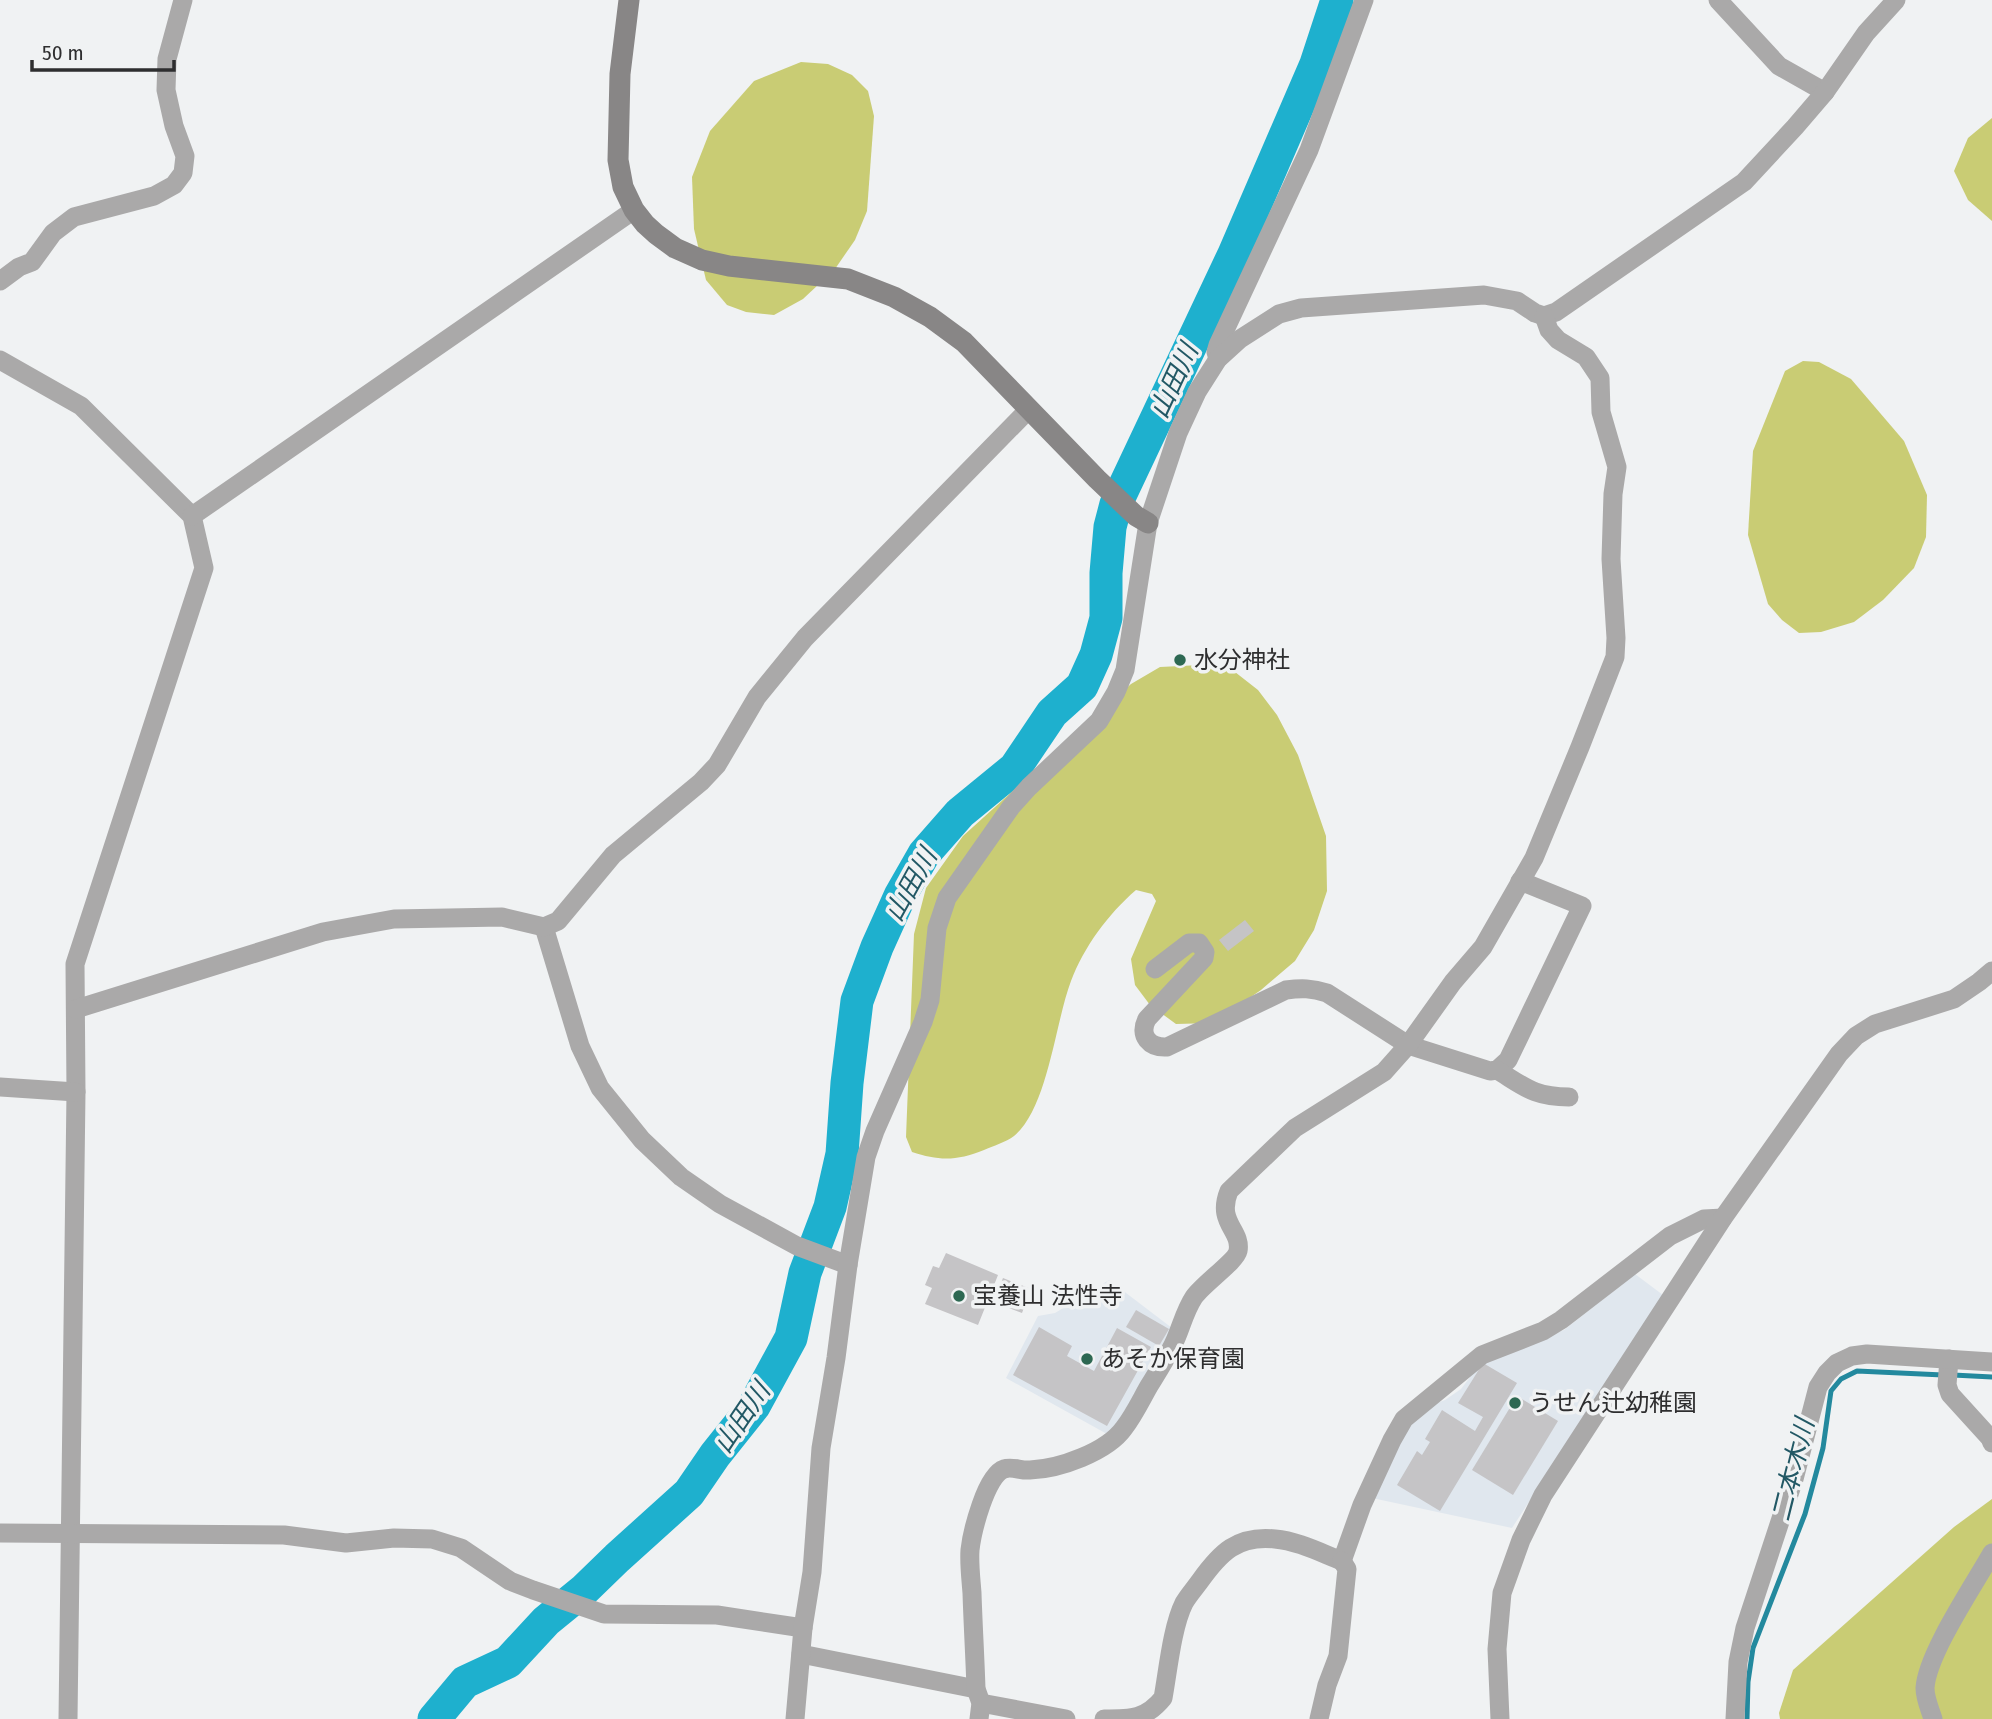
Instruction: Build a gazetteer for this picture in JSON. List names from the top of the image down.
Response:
{
  "water": ["山田川", "二本木川"],
  "places": [
    "水分神社",
    "宝養山 法性寺",
    "あそか保育園",
    "うせん辻幼稚園"
  ],
  "scale_bar": "50 m"
}
